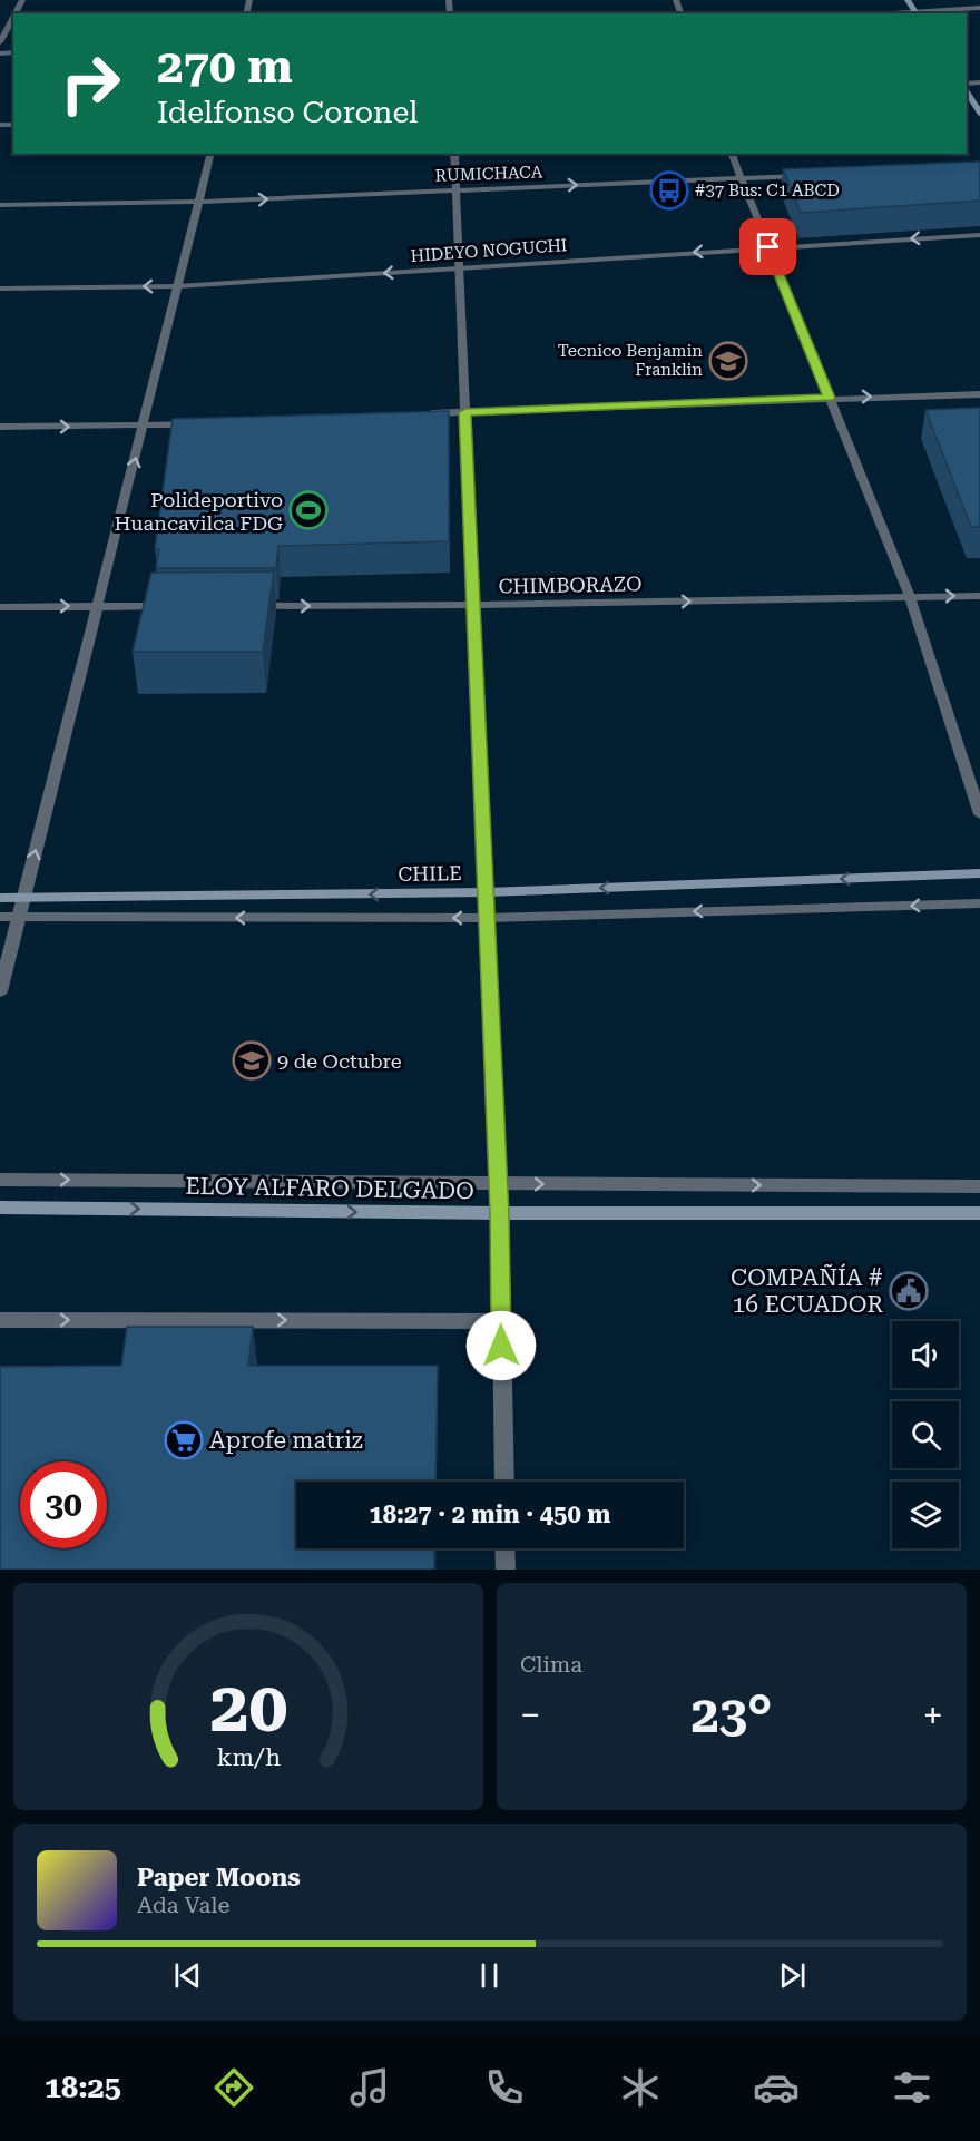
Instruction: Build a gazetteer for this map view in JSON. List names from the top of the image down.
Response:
{
  "streets": {
    "main road": ["CHILE", "ELOY ALFARO DELGADO"],
    "street": ["RUMICHACA", "HIDEYO NOGUCHI", "CHIMBORAZO"]
  },
  "one_way": [
    "RUMICHACA",
    "HIDEYO NOGUCHI",
    "CHIMBORAZO",
    "CHILE"
  ],
  "places": {
    "bus stop": ["#37 Bus: C1 ABCD"],
    "school or university": ["Tecnico Benjamin Franklin", "9 de Octubre"],
    "sports": ["Polideportivo Huancavilca FDG"],
    "public building": ["COMPAÑÍA # 16 ECUADOR"],
    "supermarket": ["Aprofe matriz"]
  },
  "page": {
    "turn": ["270 m", "Idelfonso Coronel"],
    "limit": "30",
    "trip": "18:27 · 2 min · 450 m",
    "tile": "Clima",
    "heat": ["−", "23°", "+"],
    "song": ["Paper Moons", "Ada Vale"],
    "tabs": "18:25",
    "gauge": ["20", "km/h"]
  }
}
